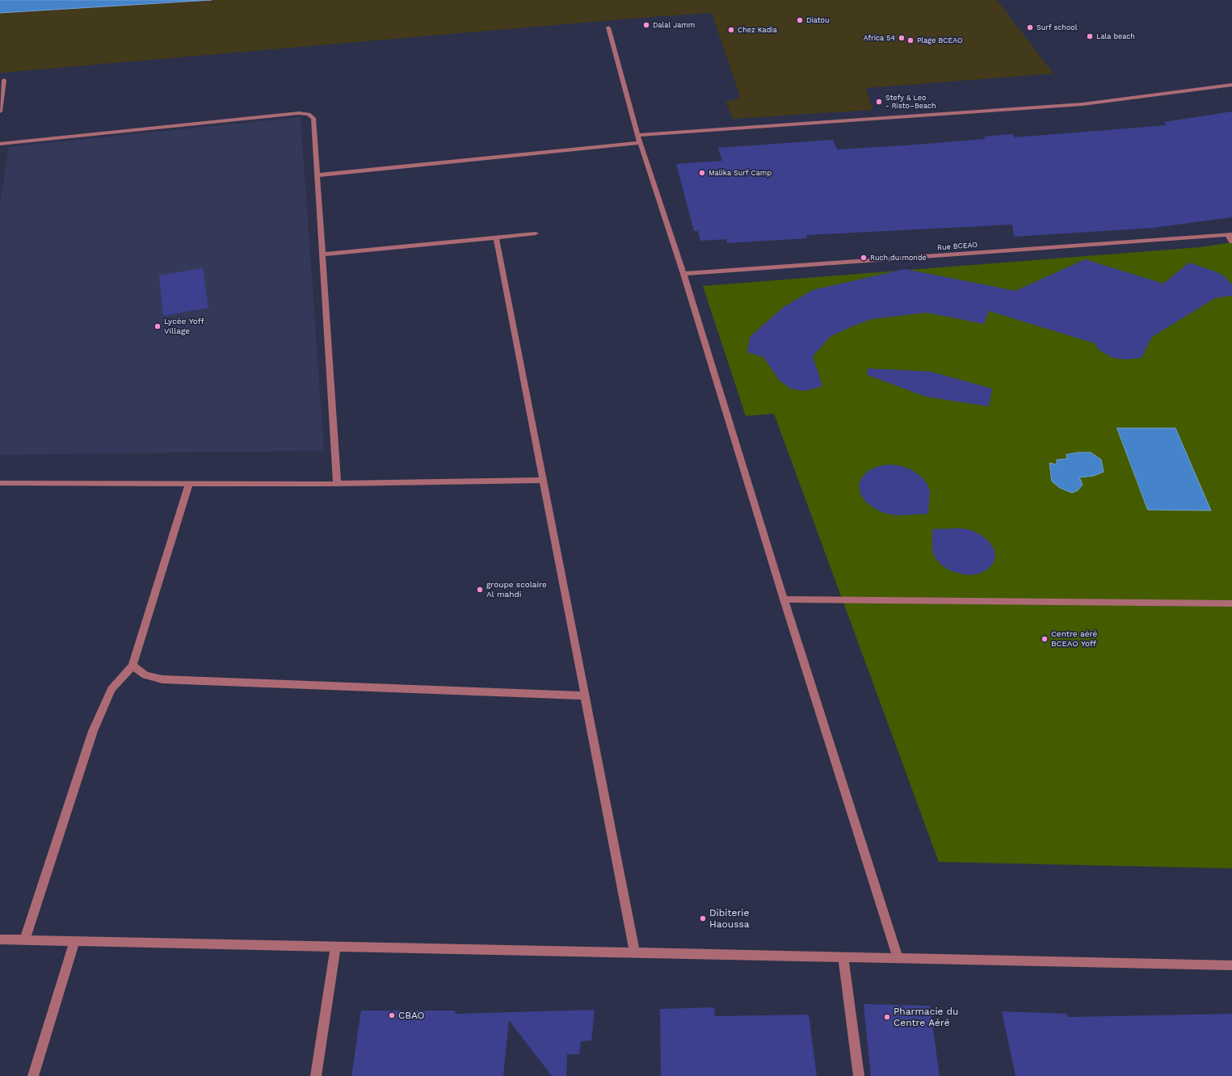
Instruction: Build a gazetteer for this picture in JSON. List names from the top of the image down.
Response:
{
  "streets": {
    "street": ["Rue BCEAO"]
  },
  "places": [
    "Diatou",
    "Dalal Jamm",
    "Surf school",
    "Chez Kadia",
    "Lala beach",
    "Africa 54",
    "Plage BCEAO",
    "Stefy & Leo - Risto–Beach",
    "Malika Surf Camp",
    "Ruch du monde",
    "Lycée Yoff Village",
    "groupe scolaire Al mahdi",
    "Centre aéré BCEAO Yoff",
    "Dibiterie Haoussa",
    "CBAO",
    "Pharmacie du Centre Aéré"
  ]
}
